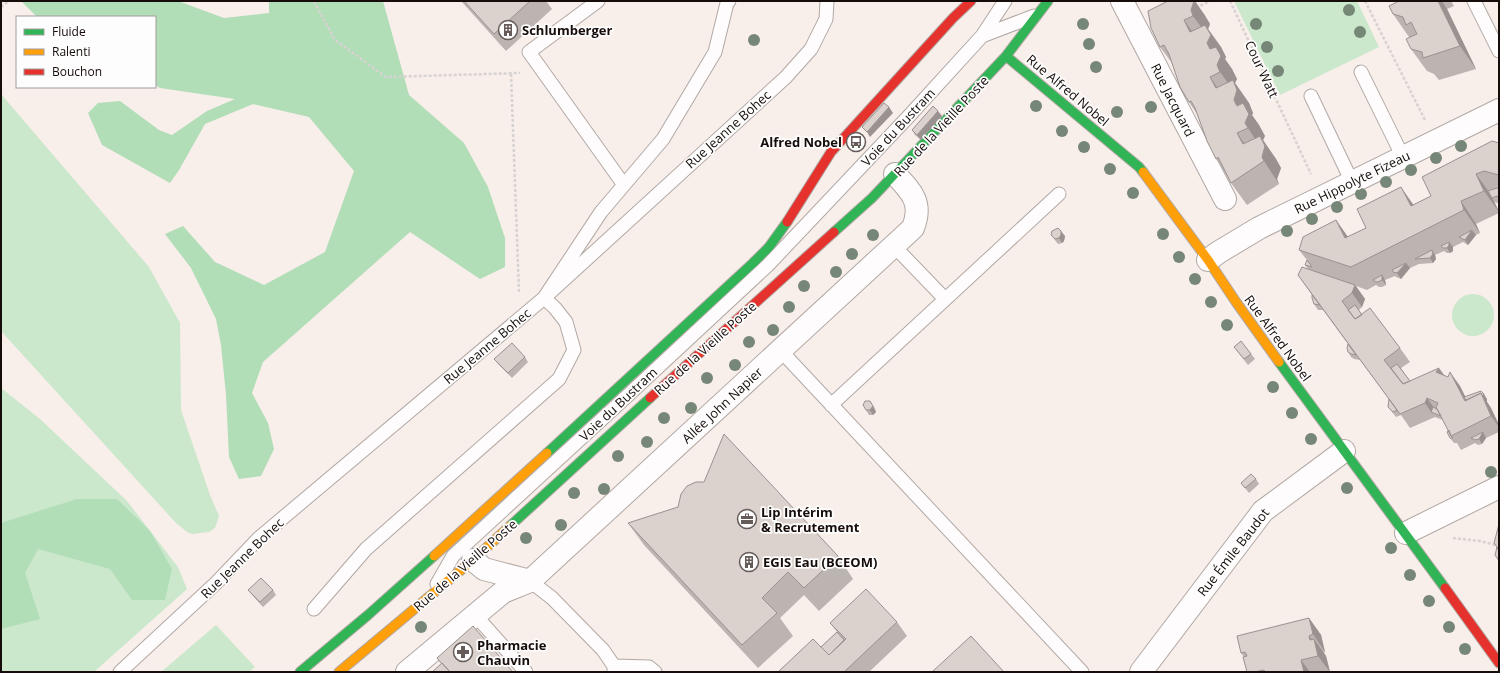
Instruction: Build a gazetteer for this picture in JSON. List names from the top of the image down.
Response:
{
  "streets": {
    "main road": ["Rue Alfred Nobel", "Rue de la Vieille Poste"],
    "street": [
      "Rue Jacquard",
      "Rue Hippolyte Fizeau",
      "Allée John Napier",
      "Rue Émile Baudot"
    ],
    "lane": ["Voie du Bustram", "Rue Jeanne Bohec"],
    "path": ["Cour Watt"]
  },
  "crossings": [
    ["Rue Alfred Nobel", "Rue de la Vieille Poste"],
    ["Rue Alfred Nobel", "Rue Hippolyte Fizeau"],
    ["Rue Alfred Nobel", "Rue Émile Baudot"],
    ["Rue de la Vieille Poste", "Voie du Bustram"],
    ["Rue de la Vieille Poste", "Allée John Napier"]
  ],
  "places": {
    "building": ["Schlumberger", "EGIS Eau (BCEOM)"],
    "bus stop": ["Alfred Nobel"],
    "office": ["Lip Intérim & Recrutement"],
    "pharmacy": ["Pharmacie Chauvin"]
  },
  "legend": ["Fluide", "Ralenti", "Bouchon"]
}
